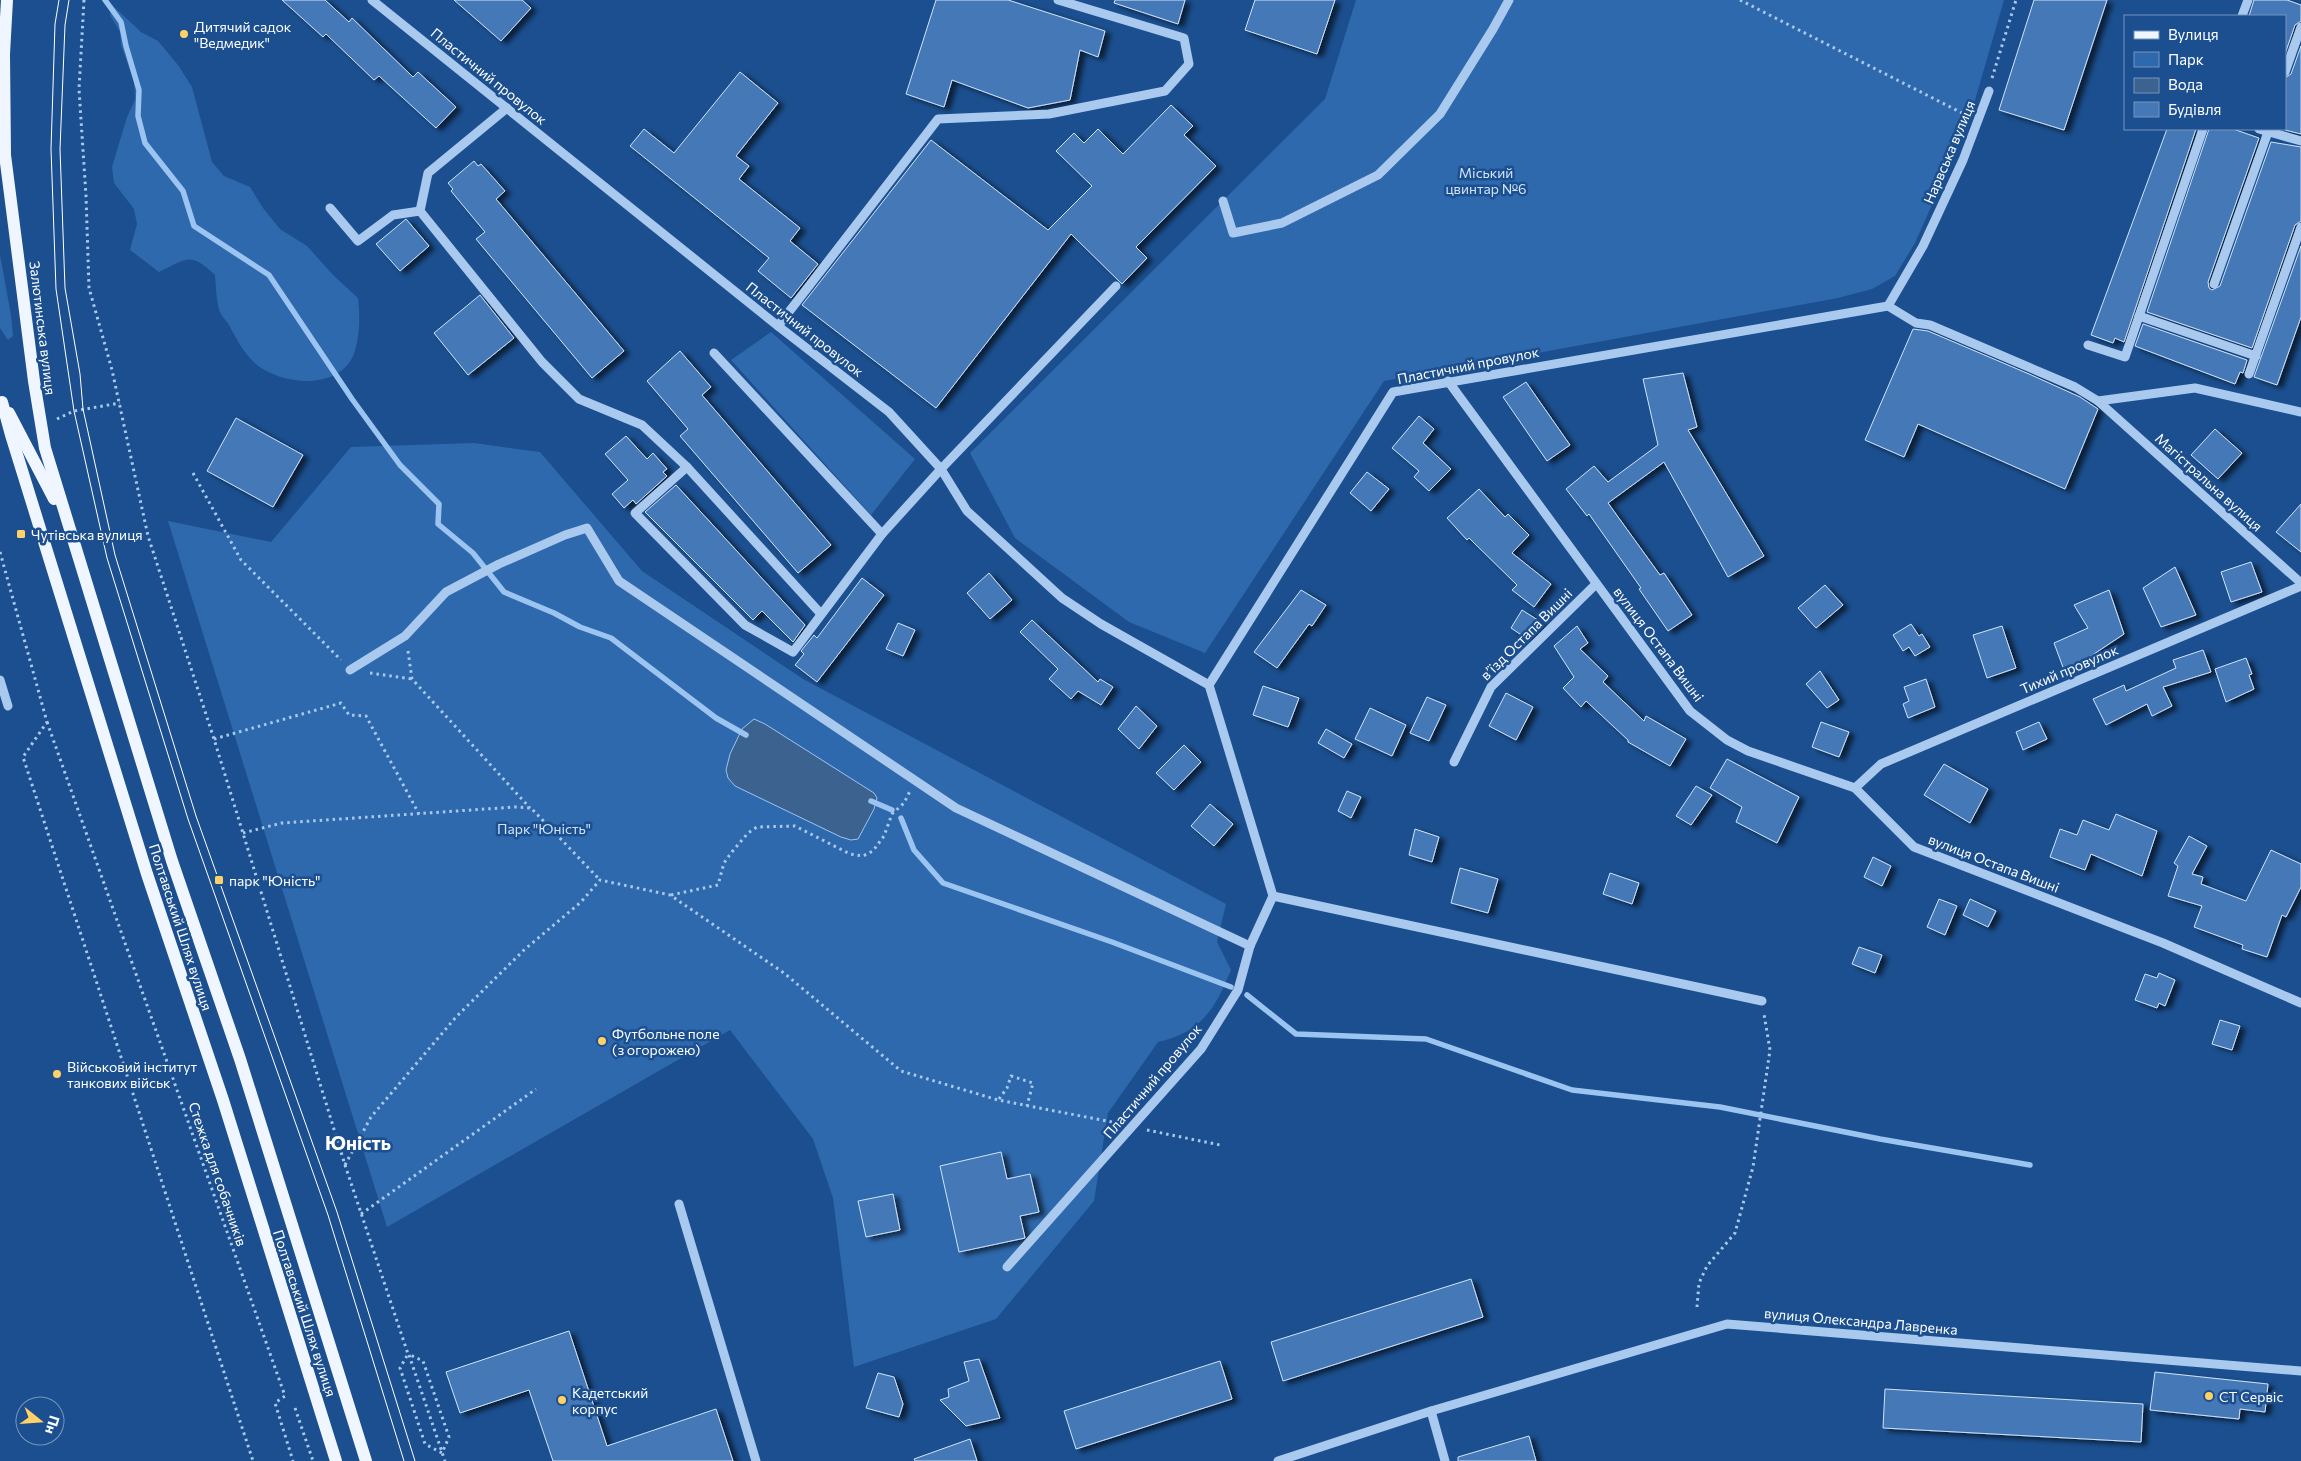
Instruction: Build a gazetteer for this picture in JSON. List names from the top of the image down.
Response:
{
  "streets": {
    "main road": ["Залютинська вулиця", "Полтавський Шлях вулиця"],
    "street": [
      "Пластичний провулок",
      "Нарвська вулиця",
      "Магістральна вулиця",
      "в’їзд Остапа Вишні",
      "вулиця Остапа Вишні",
      "Тихий провулок",
      "вулиця Олександра Лавренка"
    ],
    "path": ["Стежка для собачників"]
  },
  "crossings": [
    ["Пластичний провулок", "Нарвська вулиця"],
    ["Пластичний провулок", "Магістральна вулиця"],
    ["Пластичний провулок", "вулиця Остапа Вишні"],
    ["Нарвська вулиця", "Магістральна вулиця"],
    ["Залютинська вулиця", "Полтавський Шлях вулиця"],
    ["Магістральна вулиця", "Тихий провулок"],
    ["в’їзд Остапа Вишні", "вулиця Остапа Вишні"],
    ["вулиця Остапа Вишні", "Тихий провулок"]
  ],
  "districts": ["Юність"],
  "parks": ["Міський цвинтар №6", "Парк \"Юність\""],
  "places": {
    "other": [
      "Дитячий садок \"Ведмедик\"",
      "Футбольне поле (з огорожею)",
      "Військовий інститут танкових військ",
      "СТ Сервіс",
      "Кадетський корпус"
    ],
    "transit": ["Чутівська вулиця", "парк \"Юність\""]
  },
  "legend": [
    "Вулиця",
    "Парк",
    "Вода",
    "Будівля"
  ],
  "north": "right"
}
